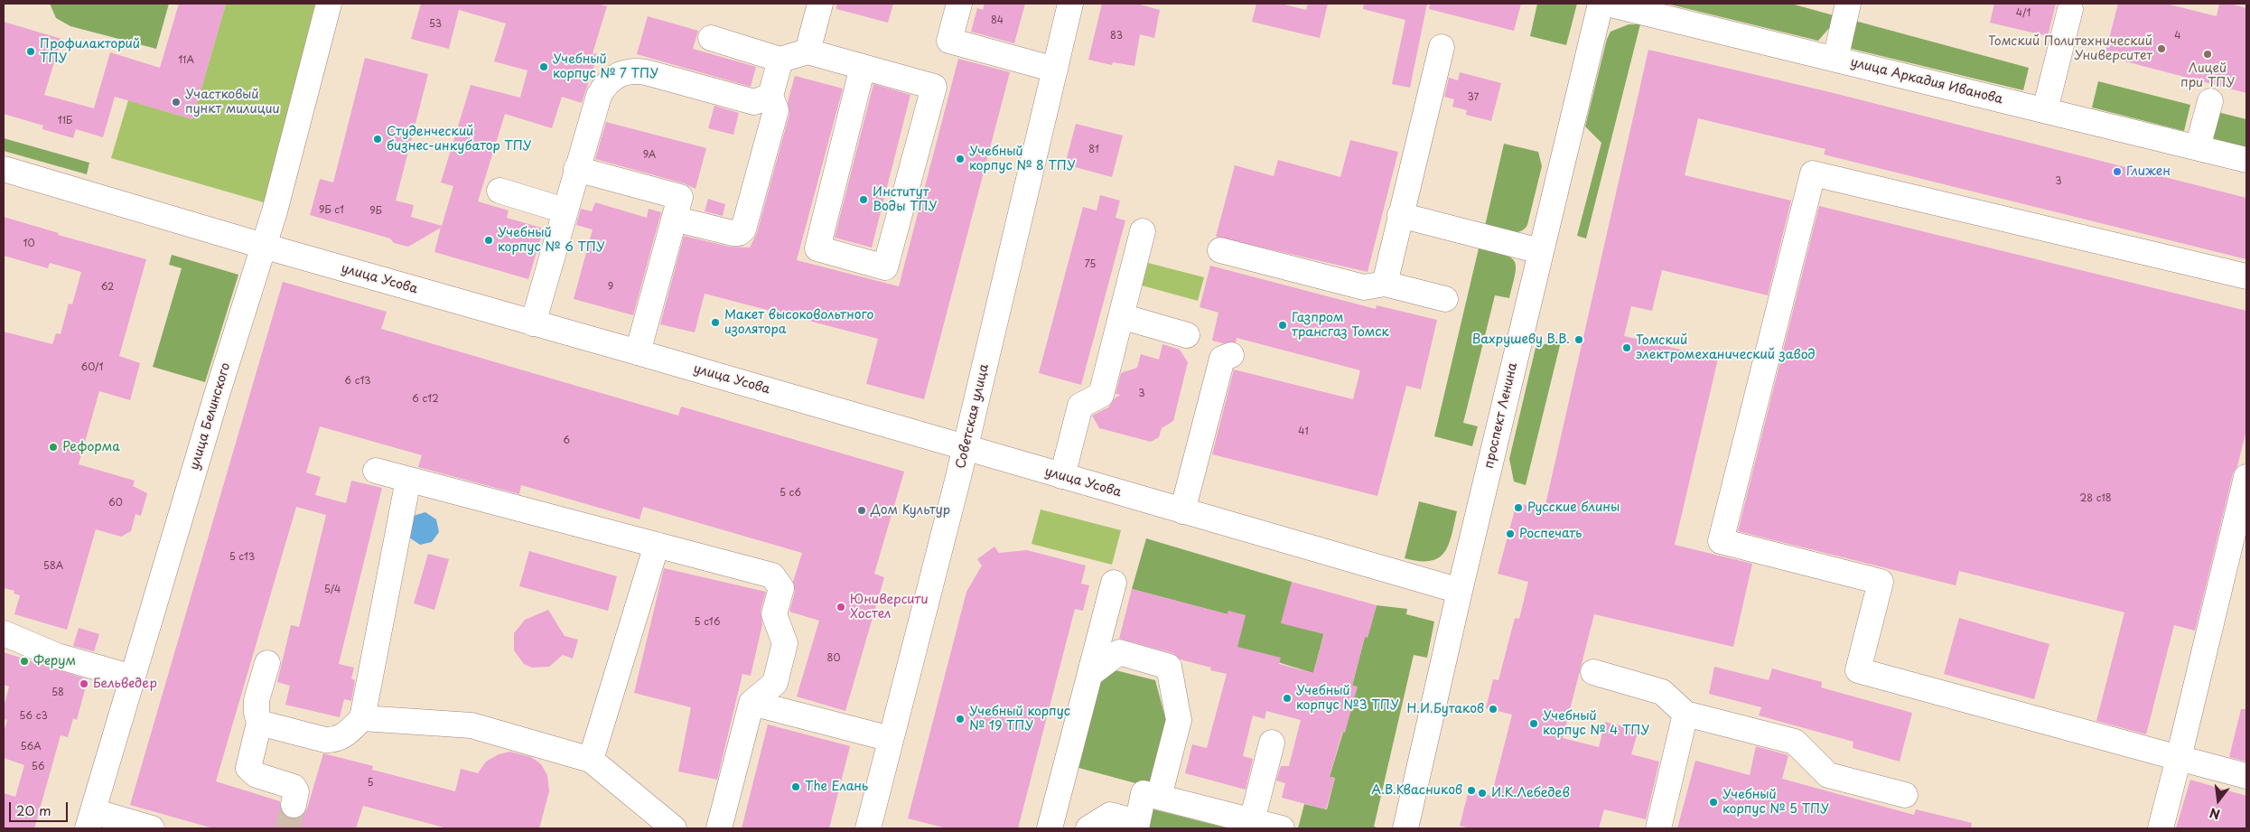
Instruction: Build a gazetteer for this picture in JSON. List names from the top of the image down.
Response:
{
  "streets": {
    "main road": [
      "улица Аркадия Иванова",
      "улица Усова",
      "проспект Ленина",
      "улица Белинского",
      "Советская улица"
    ]
  },
  "crossings": [
    ["улица Усова", "проспект Ленина"],
    ["улица Усова", "улица Белинского"],
    ["улица Усова", "Советская улица"]
  ],
  "places": [
    "Томский Политехнический Университет",
    "Профилакторий ТПУ",
    "Лицей при ТПУ",
    "Учебный корпус № 7 ТПУ",
    "Участковый пункт милиции",
    "Студенческий бизнес-инкубатор ТПУ",
    "Учебный корпус № 8 ТПУ",
    "Глижен",
    "Институт Воды ТПУ",
    "Учебный корпус № 6 ТПУ",
    "Макет высоковольтного изолятора",
    "Газпром трансгаз Томск",
    "Вахрушеву В.В.",
    "Томский электромеханический завод",
    "Реформа",
    "Русские блины",
    "Дом Культур",
    "Роспечать",
    "Юниверсити Хостел",
    "Ферум",
    "Бельведер",
    "Учебный корпус №3 ТПУ",
    "Н.И.Бутаков",
    "Учебный корпус № 19 ТПУ",
    "Учебный корпус № 4 ТПУ",
    "The Елань",
    "А.В.Квасников",
    "И.К.Лебедев",
    "Учебный корпус № 5 ТПУ"
  ],
  "house_numbers": [
    "4/1",
    "84",
    "53",
    "83",
    "4",
    "11А",
    "37",
    "11Б",
    "81",
    "9А",
    "3",
    "9Б с1",
    "9Б",
    "10",
    "75",
    "62",
    "9",
    "60/1",
    "6 с13",
    "3",
    "6 с12",
    "41",
    "6",
    "5 с6",
    "28 c18",
    "60",
    "5 с13",
    "58А",
    "5/4",
    "5 с16",
    "80",
    "58",
    "56 с3",
    "56А",
    "56",
    "5"
  ],
  "scale_bar": "20 m",
  "north": "bottom"
}
